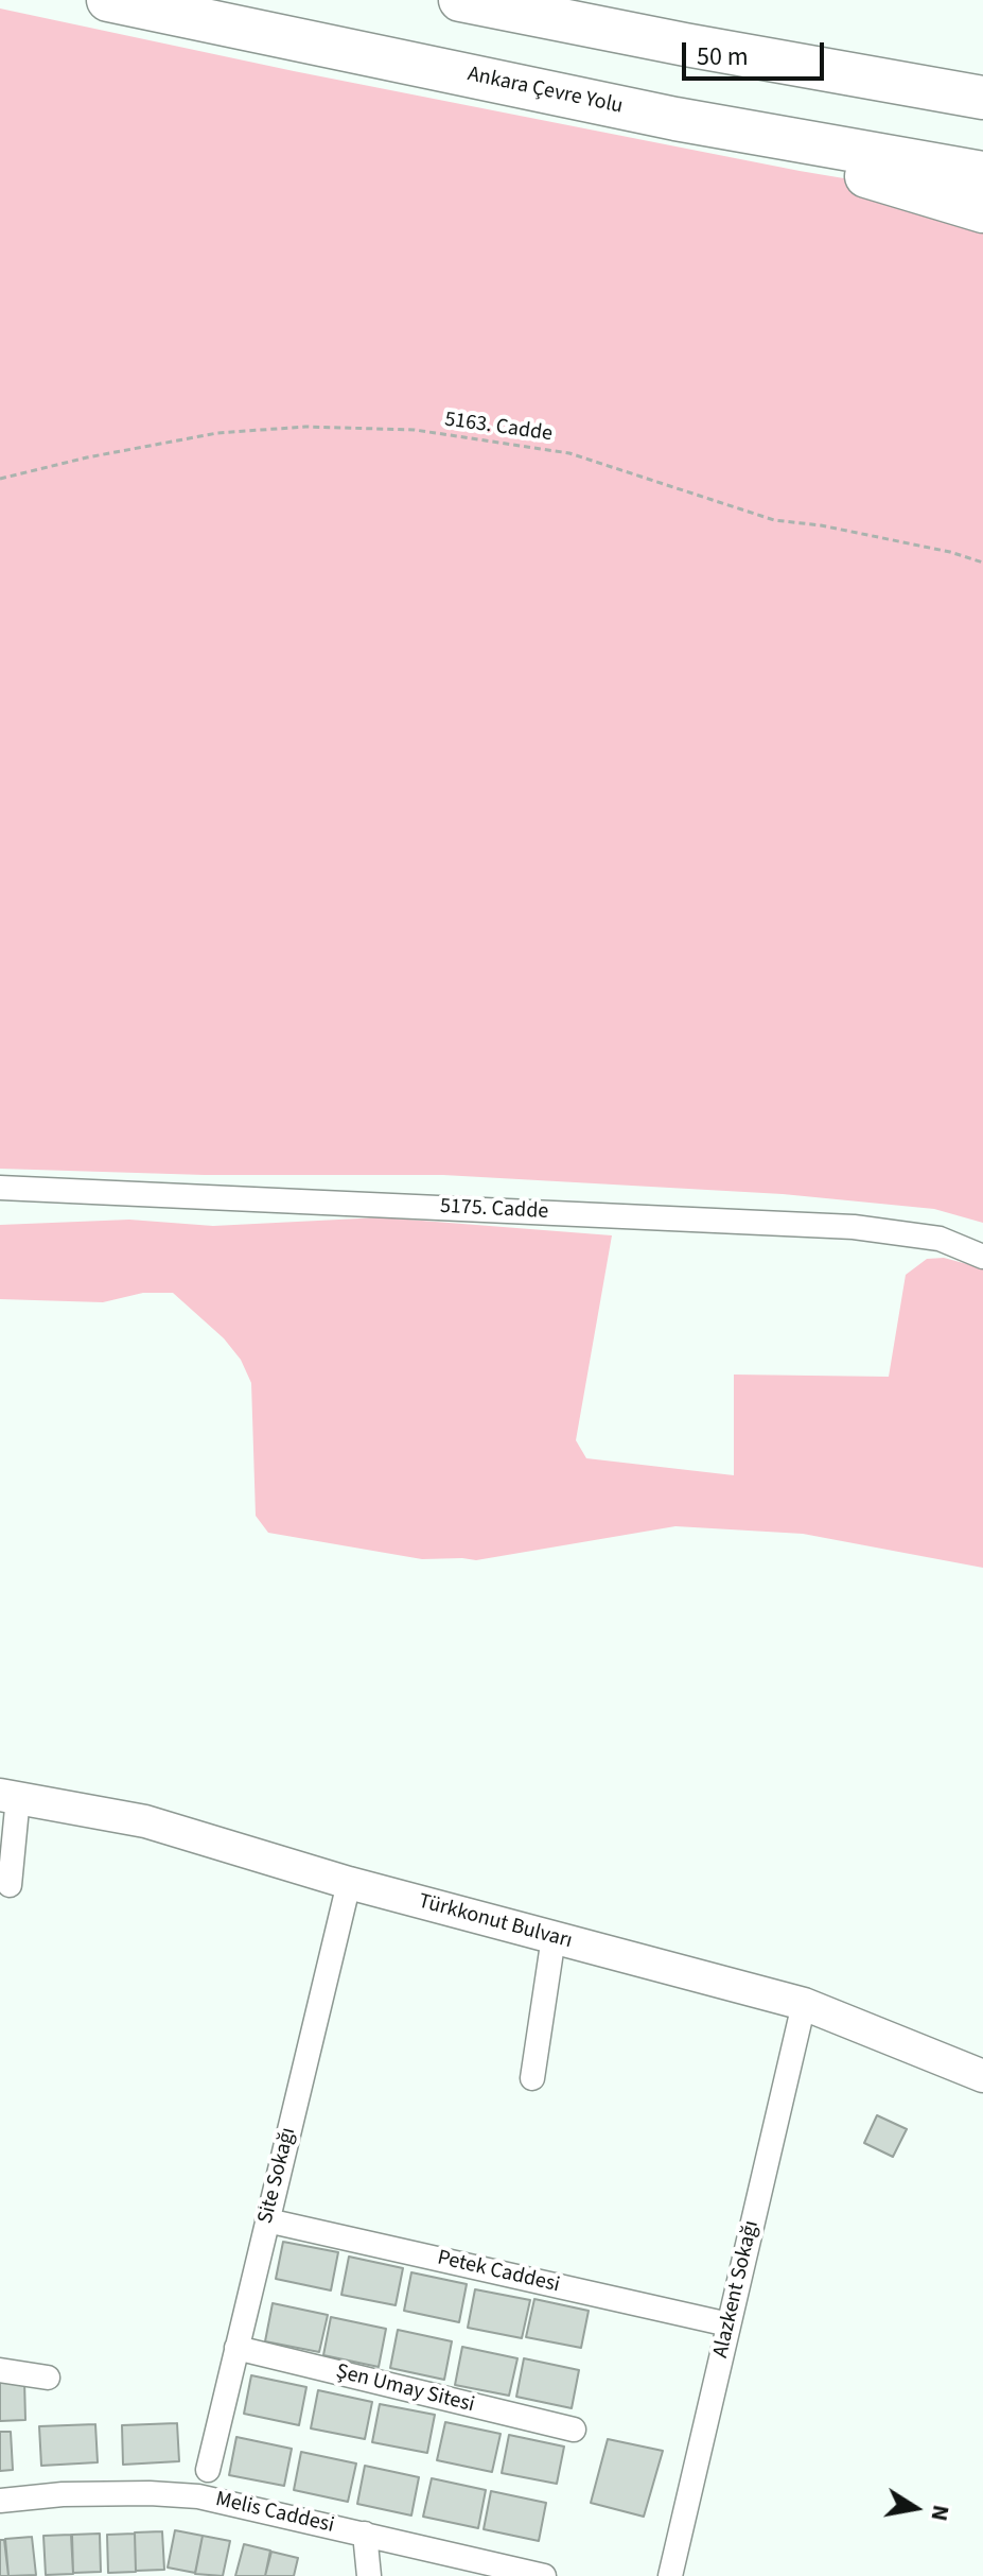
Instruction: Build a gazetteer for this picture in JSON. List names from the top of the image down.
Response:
{
  "streets": {
    "highway": ["Ankara Çevre Yolu"],
    "street": [
      "5175. Cadde",
      "Türkkonut Bulvarı",
      "Site Sokağı",
      "Petek Caddesi",
      "Alazkent Sokağı",
      "Şen Umay Sitesi",
      "Melis Caddesi"
    ],
    "path": ["5163. Cadde"]
  },
  "crossings": [
    ["Türkkonut Bulvarı", "Site Sokağı"],
    ["Türkkonut Bulvarı", "Alazkent Sokağı"],
    ["Site Sokağı", "Petek Caddesi"],
    ["Site Sokağı", "Şen Umay Sitesi"],
    ["Petek Caddesi", "Alazkent Sokağı"]
  ],
  "scale_bar": "50 m",
  "north": "right"
}
